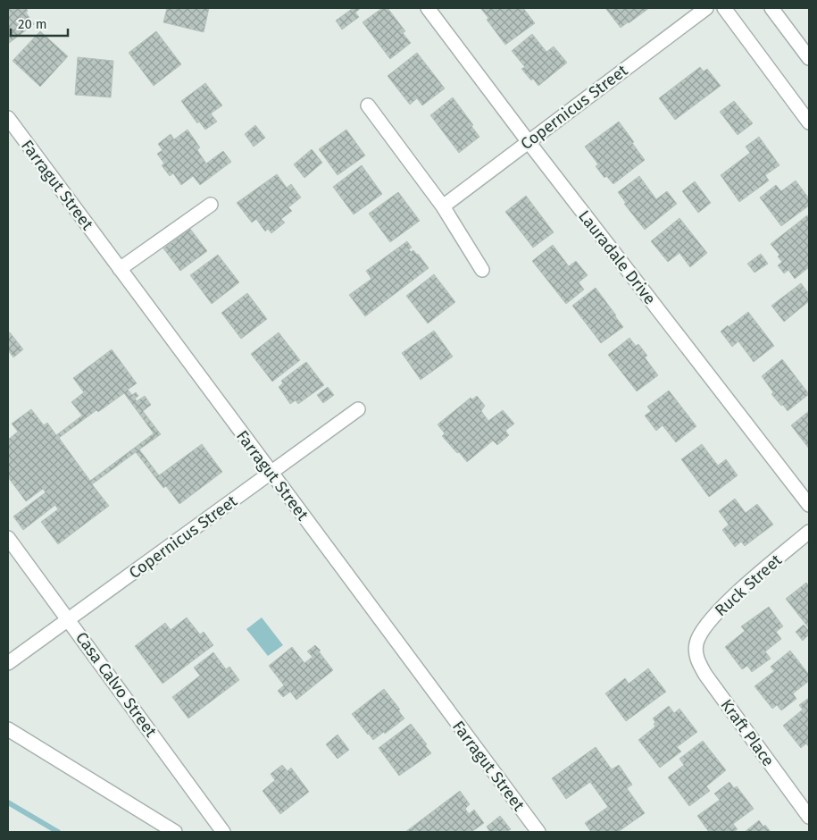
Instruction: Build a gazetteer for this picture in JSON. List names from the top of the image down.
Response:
{
  "streets": {
    "street": [
      "Copernicus Street",
      "Farragut Street",
      "Lauradale Drive",
      "Ruck Street",
      "Casa Calvo Street",
      "Kraft Place"
    ]
  },
  "crossings": [
    ["Copernicus Street", "Farragut Street"],
    ["Copernicus Street", "Lauradale Drive"],
    ["Copernicus Street", "Casa Calvo Street"],
    ["Ruck Street", "Kraft Place"]
  ],
  "scale_bar": "20 m"
}
